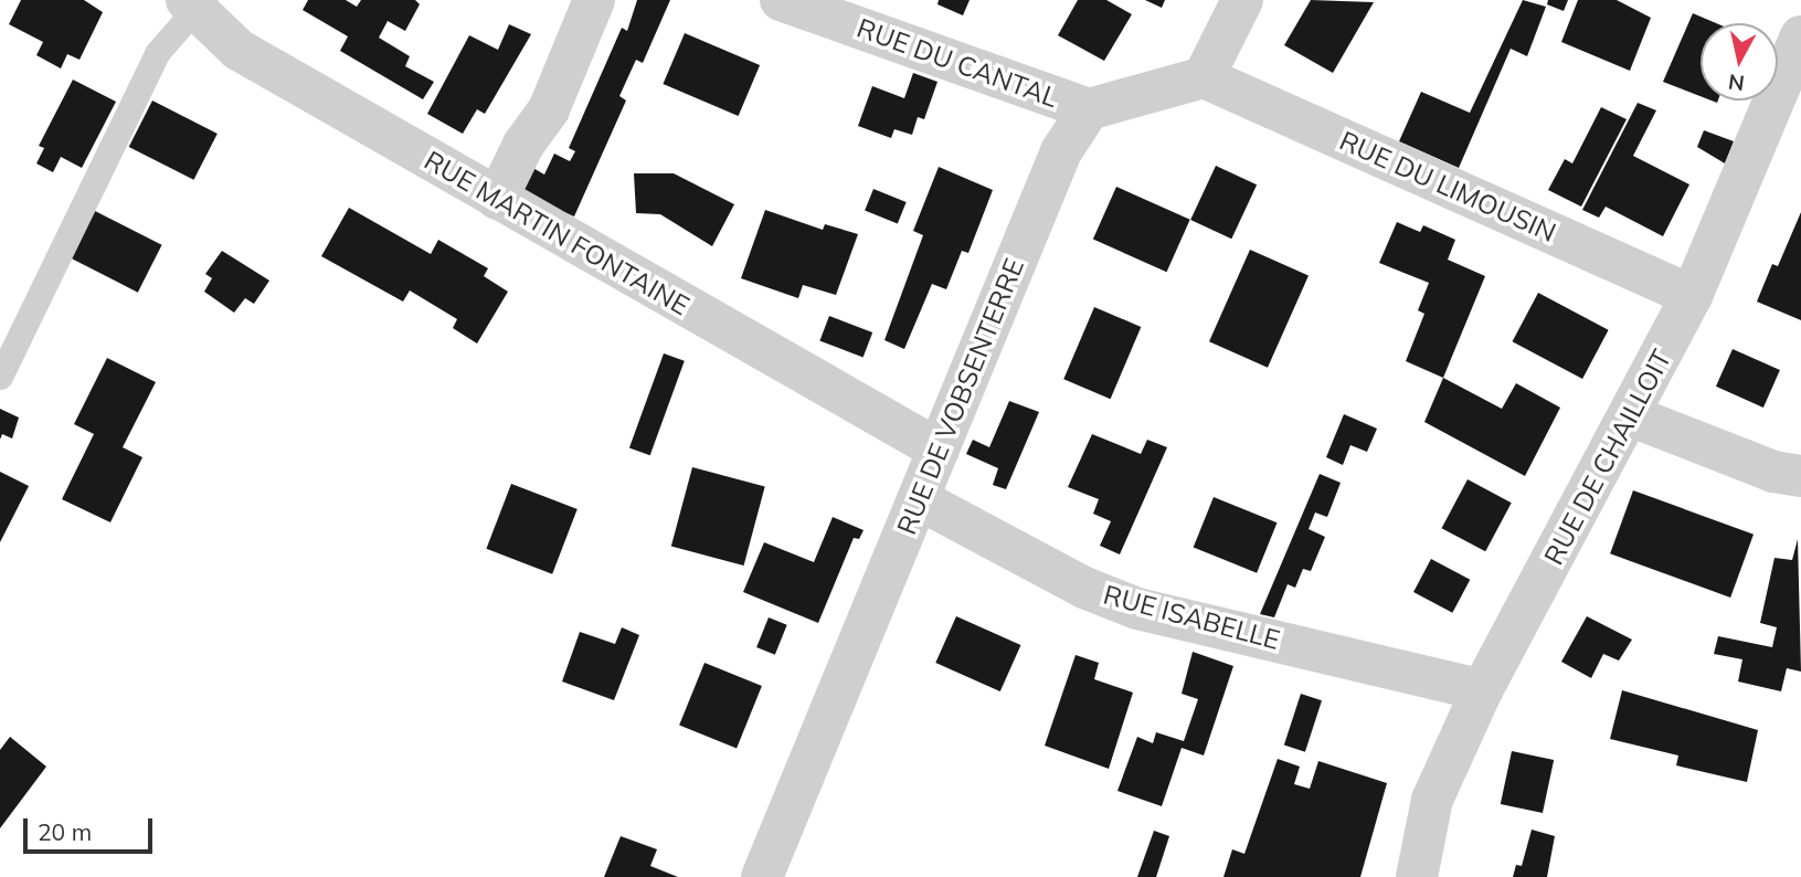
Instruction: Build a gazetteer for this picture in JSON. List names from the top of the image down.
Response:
{
  "streets": {
    "street": [
      "RUE DU CANTAL",
      "RUE DU LIMOUSIN",
      "RUE MARTIN FONTAINE",
      "RUE DE VOBSENTERRE",
      "RUE DE CHAILLOIT",
      "RUE ISABELLE"
    ]
  },
  "crossings": [
    ["RUE DU CANTAL", "RUE DE VOBSENTERRE"],
    ["RUE DU LIMOUSIN", "RUE DE CHAILLOIT"],
    ["RUE MARTIN FONTAINE", "RUE DE VOBSENTERRE"],
    ["RUE DE VOBSENTERRE", "RUE ISABELLE"],
    ["RUE DE CHAILLOIT", "RUE ISABELLE"]
  ],
  "scale_bar": "20 m",
  "north": "bottom"
}
